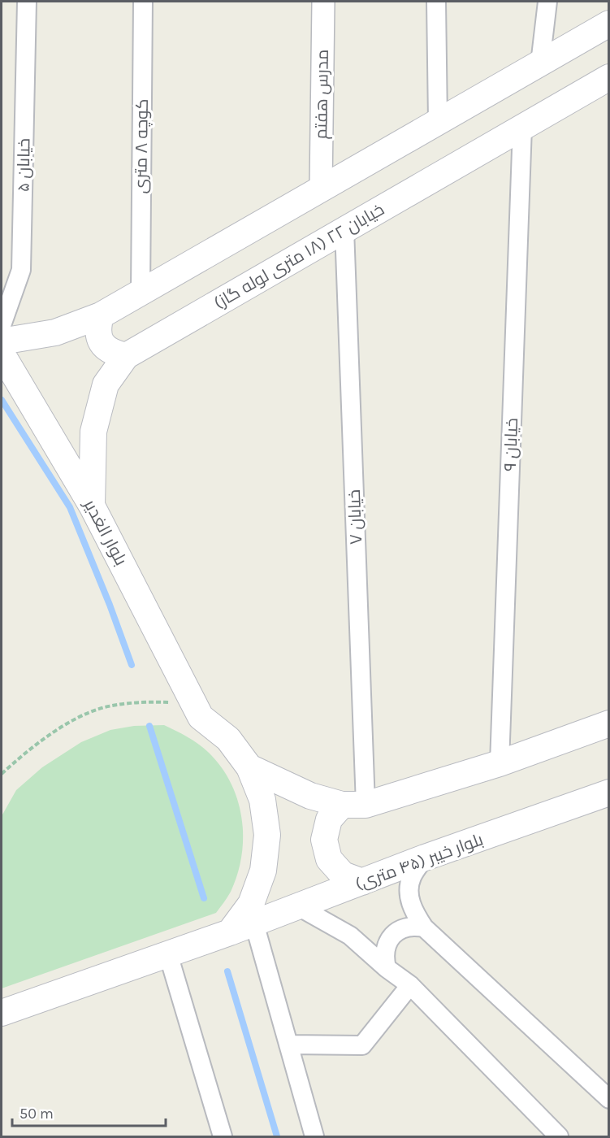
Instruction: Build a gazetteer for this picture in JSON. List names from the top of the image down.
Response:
{
  "streets": {
    "main road": ["خیابان ۲۲ (۱۸ متری لوله گاز)", "بلوار الغدیر", "بلوار خیبر (۴۵ متری)"],
    "street": [
      "مدرس هفتم",
      "کوچه ۸ متری",
      "خیابان ۵",
      "خیابان ۹",
      "خیابان ۷"
    ]
  },
  "crossings": [
    ["خیابان ۲۲ (۱۸ متری لوله گاز)", "خیابان ۹"],
    ["خیابان ۲۲ (۱۸ متری لوله گاز)", "خیابان ۷"],
    ["خیابان ۲۲ (۱۸ متری لوله گاز)", "بلوار الغدیر"]
  ],
  "scale_bar": "50 m"
}
